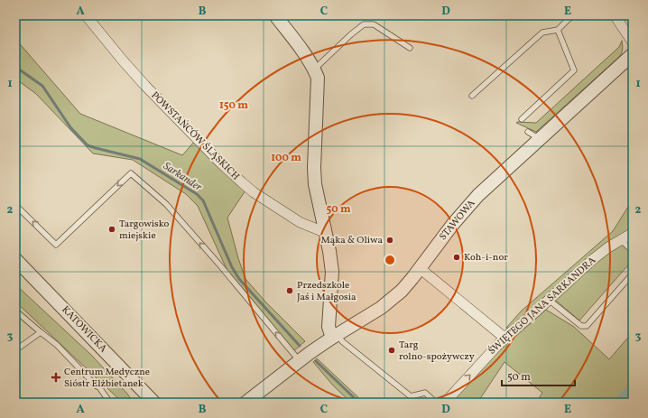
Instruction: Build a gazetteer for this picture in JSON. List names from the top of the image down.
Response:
{
  "streets": {
    "street": [
      "POWSTAŃCÓW ŚLĄSKICH",
      "STAWOWA",
      "ŚWIĘTEGO JANA SARKANDRA",
      "KATOWICKA"
    ]
  },
  "water": ["Sarkander"],
  "places": {
    "other": [
      "Targowisko miejskie",
      "Mąka & Oliwa",
      "Koh-i-nor",
      "Przedszkole Jaś i Małgosia",
      "Targ rolno-spożywczy"
    ],
    "health": ["Centrum Medyczne Sióstr Elżbietanek"]
  },
  "scale_bar": "50 m",
  "grid": {
    "columns": [
      "A",
      "B",
      "C",
      "D",
      "E"
    ],
    "rows": ["1", "2", "3"]
  },
  "rings": ["150 m", "100 m", "50 m"]
}
